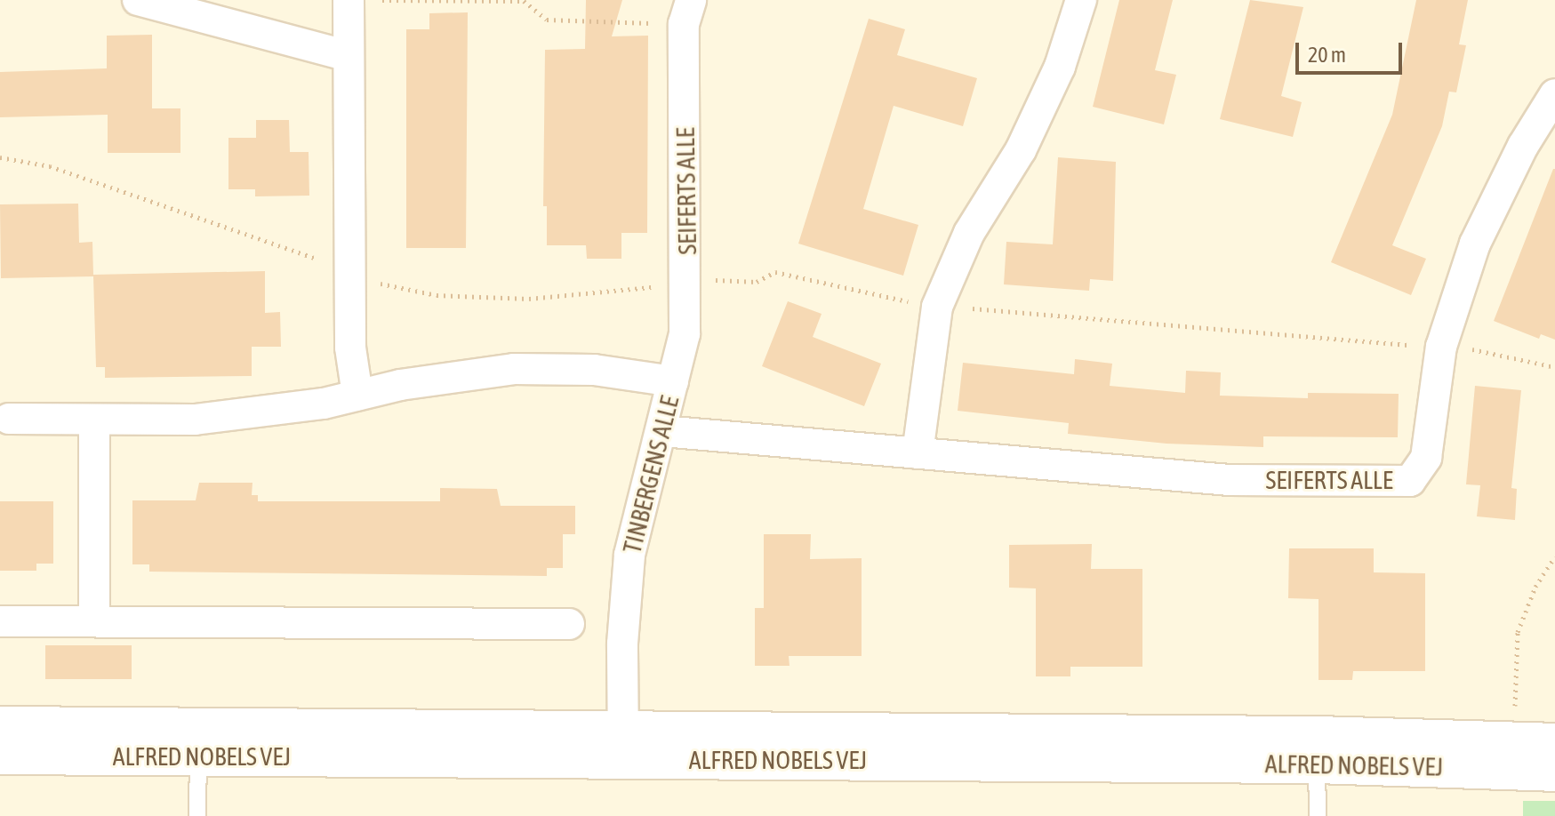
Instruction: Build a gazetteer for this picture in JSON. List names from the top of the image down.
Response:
{
  "streets": {
    "street": ["SEIFERTS ALLE", "TINBERGENS ALLE", "ALFRED NOBELS VEJ"]
  },
  "crossings": [
    ["SEIFERTS ALLE", "TINBERGENS ALLE"],
    ["TINBERGENS ALLE", "ALFRED NOBELS VEJ"]
  ],
  "scale_bar": "20 m"
}
